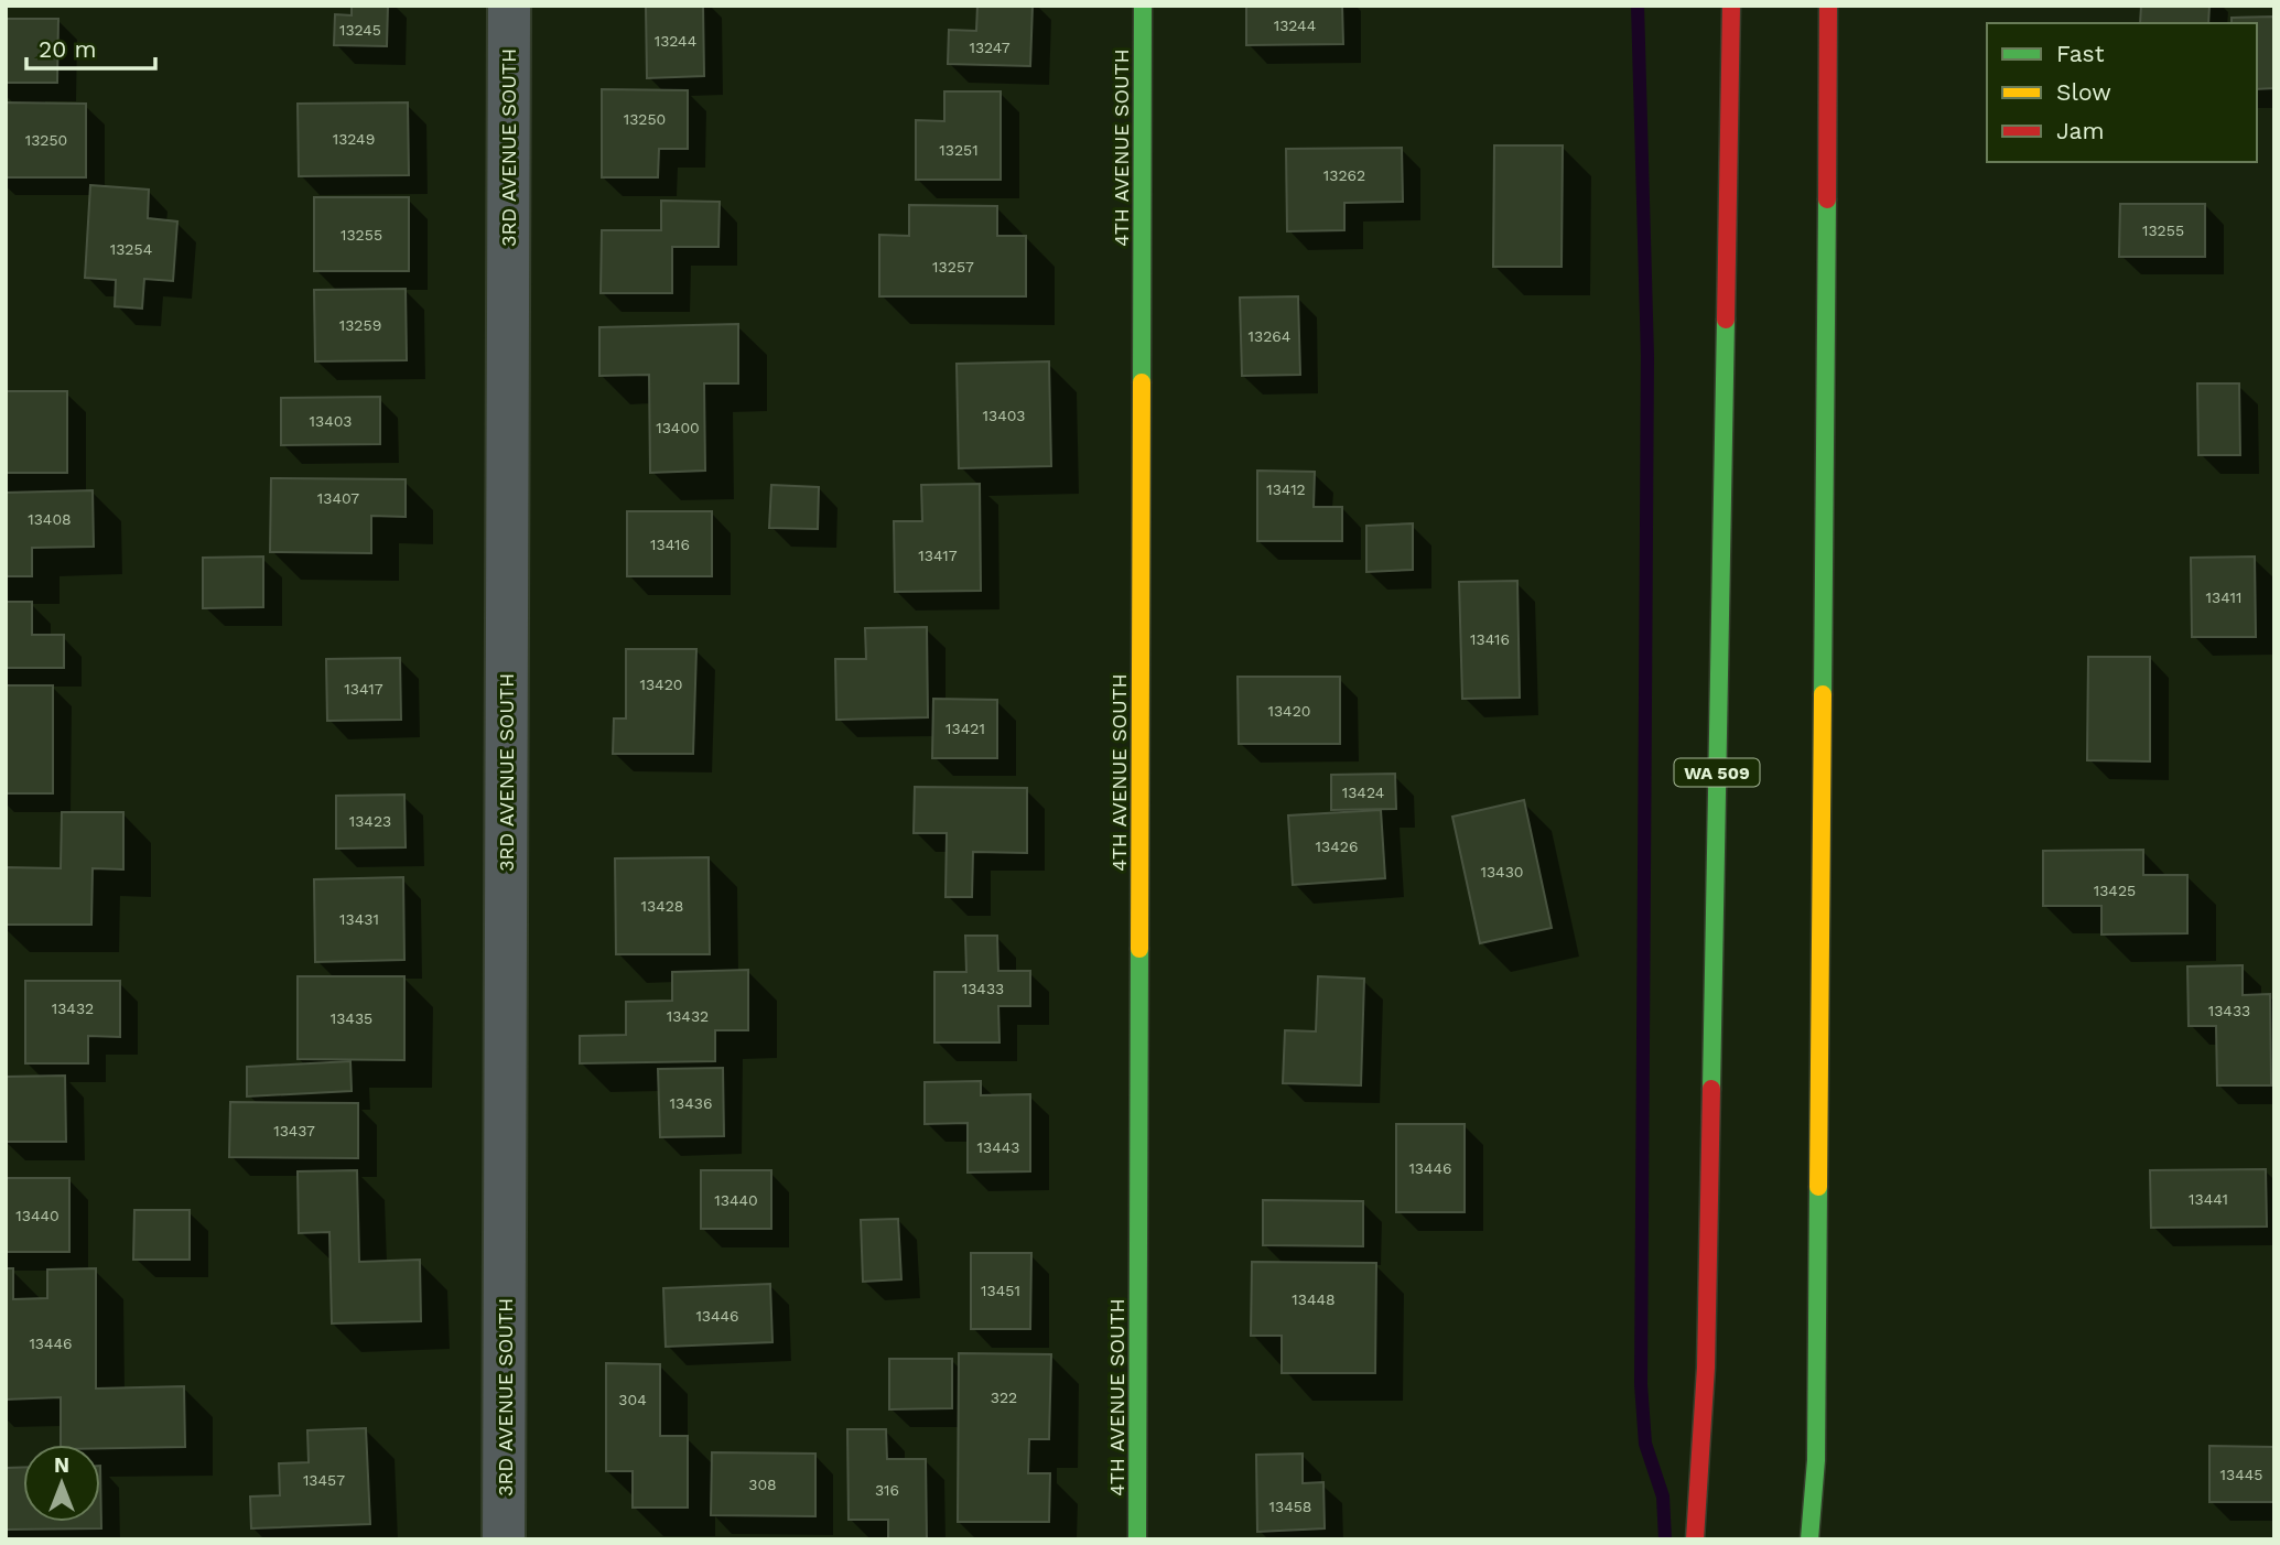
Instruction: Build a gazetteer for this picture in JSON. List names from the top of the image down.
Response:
{
  "streets": {
    "main road": ["4TH AVENUE SOUTH", "WA 509"],
    "street": ["3RD AVENUE SOUTH"]
  },
  "house_numbers": [
    "13244",
    "13245",
    "13244",
    "13247",
    "13250",
    "13249",
    "13250",
    "13251",
    "13262",
    "13255",
    "13255",
    "13254",
    "13257",
    "13259",
    "13264",
    "13403",
    "13403",
    "13400",
    "13412",
    "13407",
    "13408",
    "13416",
    "13417",
    "13411",
    "13416",
    "13420",
    "13417",
    "13420",
    "13421",
    "13424",
    "13423",
    "13426",
    "13430",
    "13425",
    "13428",
    "13431",
    "13433",
    "13432",
    "13433",
    "13432",
    "13435",
    "13436",
    "13437",
    "13443",
    "13446",
    "13441",
    "13440",
    "13440",
    "13451",
    "13448",
    "13446",
    "13446",
    "322",
    "304",
    "13445",
    "13457",
    "308",
    "316",
    "13458"
  ],
  "legend": ["Fast", "Slow", "Jam"],
  "scale_bar": "20 m",
  "north": "top"
}
